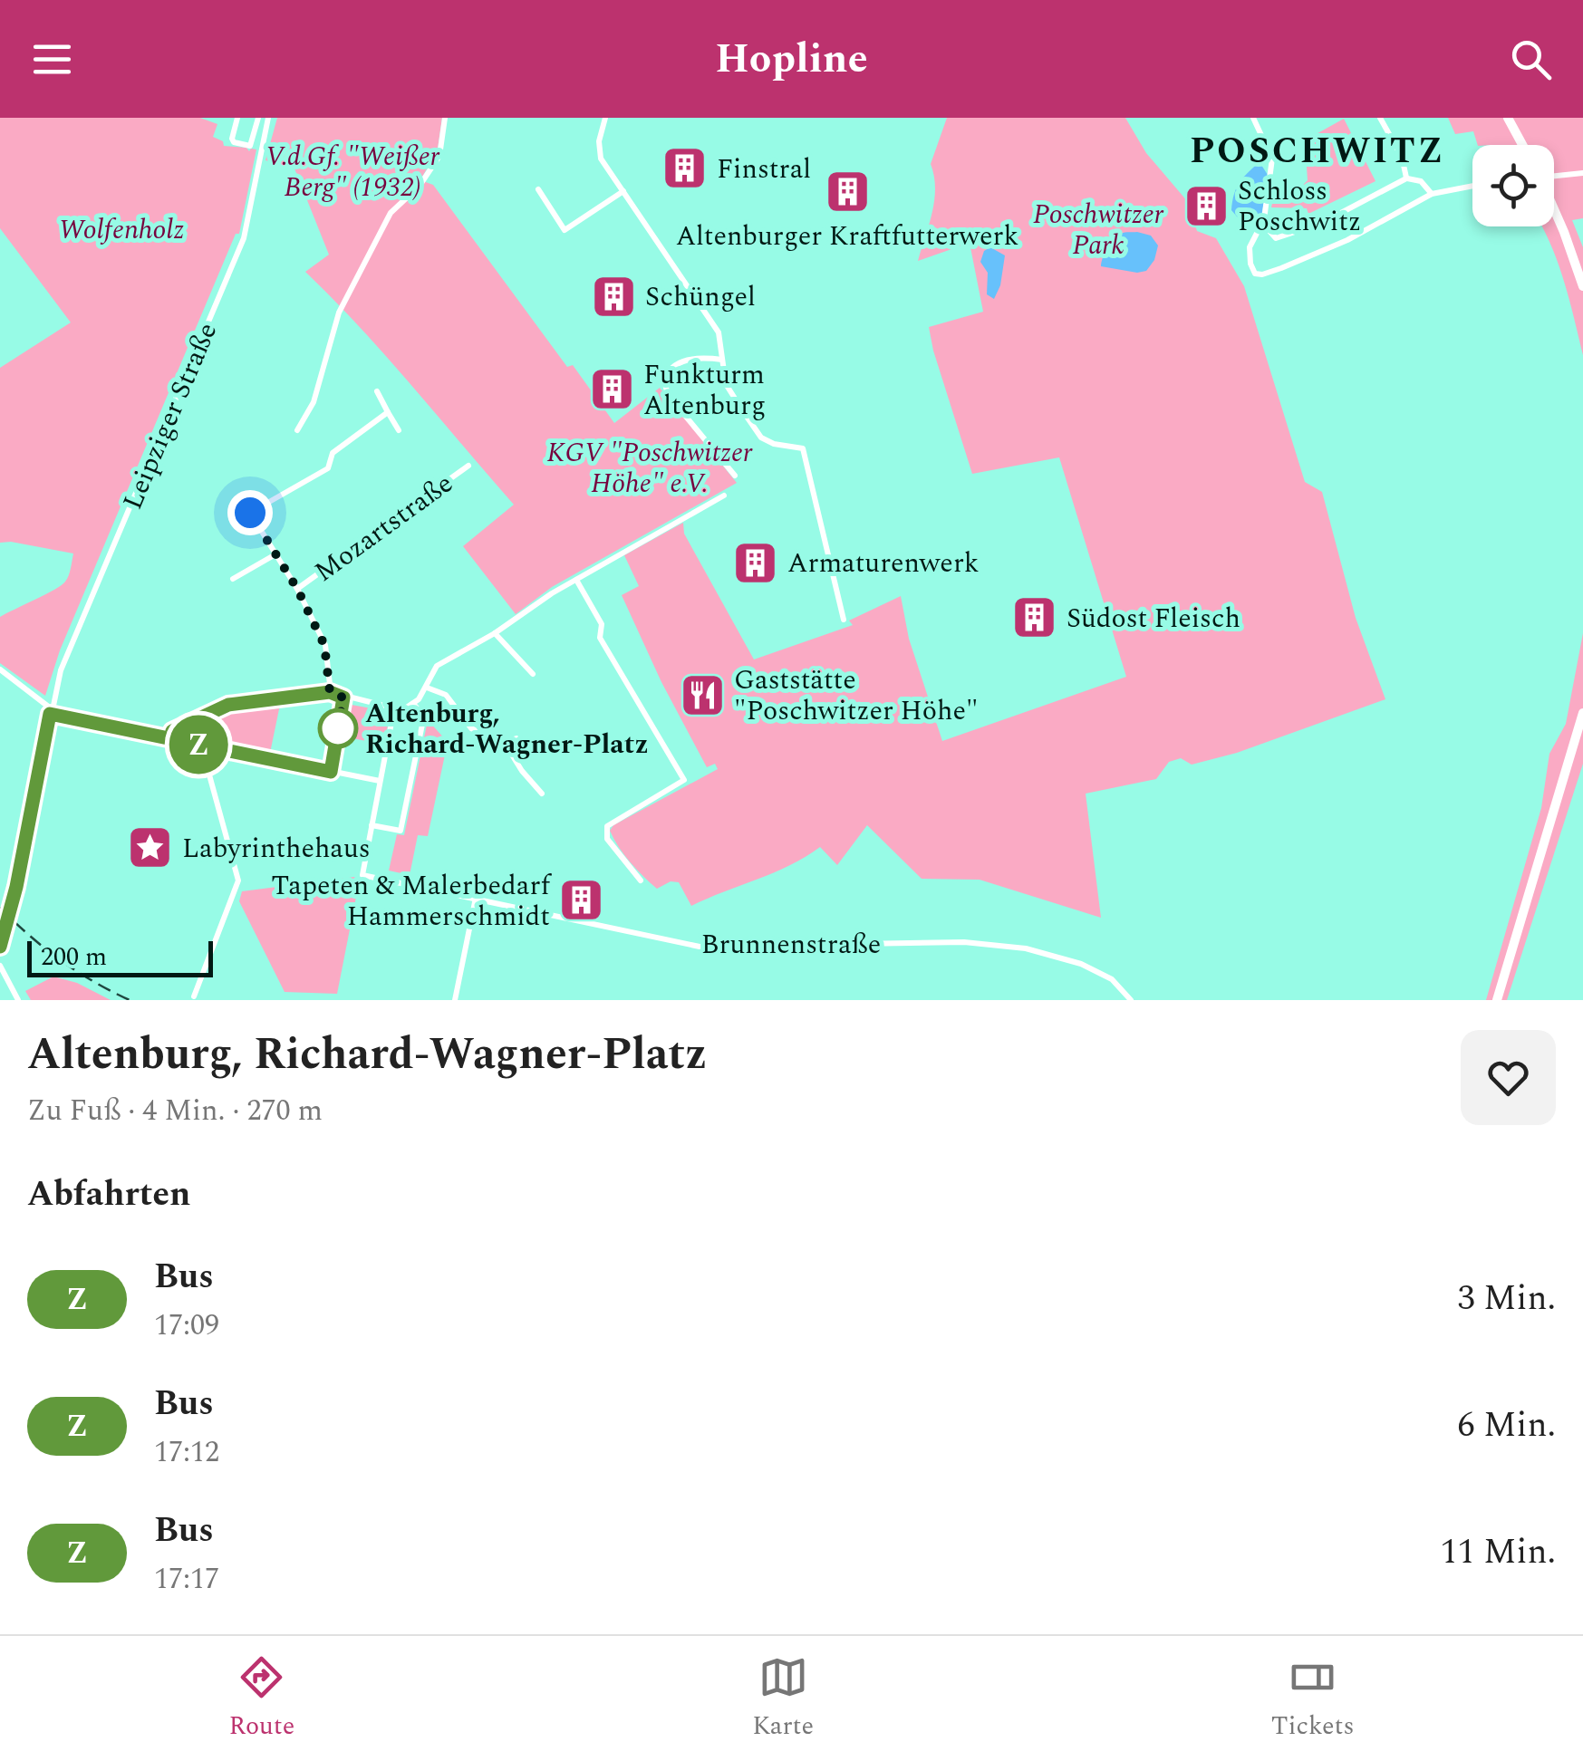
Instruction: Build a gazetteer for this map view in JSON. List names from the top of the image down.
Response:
{
  "streets": {
    "street": ["Leipziger Straße", "Mozartstraße", "Brunnenstraße"]
  },
  "districts": ["POSCHWITZ"],
  "parks": [
    "V.d.Gf. \"Weißer Berg\" (1932)",
    "Poschwitzer Park",
    "Wolfenholz",
    "KGV \"Poschwitzer Höhe\" e.V."
  ],
  "places": {
    "building": [
      "Finstral",
      "Altenburger Kraftfutterwerk",
      "Schloss Poschwitz",
      "Schüngel",
      "Funkturm Altenburg",
      "Armaturenwerk",
      "Südost Fleisch",
      "Tapeten & Malerbedarf Hammerschmidt"
    ],
    "restaurant": ["Gaststätte \"Poschwitzer Höhe\""],
    "other": ["Altenburg, Richard-Wagner-Platz"],
    "place": ["Labyrinthehaus"]
  },
  "lines": ["bus line Z"],
  "scale_bar": "200 m",
  "page": {
    "header": "Hopline",
    "on_map": "Z",
    "scale": "200 m",
    "heading": [
      ["Altenburg, Richard-Wagner-Platz", "Zu Fuß · 4 Min. · 270 m"],
      "Abfahrten"
    ],
    "list": [
      {
        "mark": "Z",
        "name": "Bus",
        "note": "17:09",
        "value": "3 Min."
      },
      {
        "mark": "Z",
        "name": "Bus",
        "note": "17:12",
        "value": "6 Min."
      },
      {
        "mark": "Z",
        "name": "Bus",
        "note": "17:17",
        "value": "11 Min."
      }
    ],
    "tabs": ["Route", "Karte", "Tickets"]
  }
}
